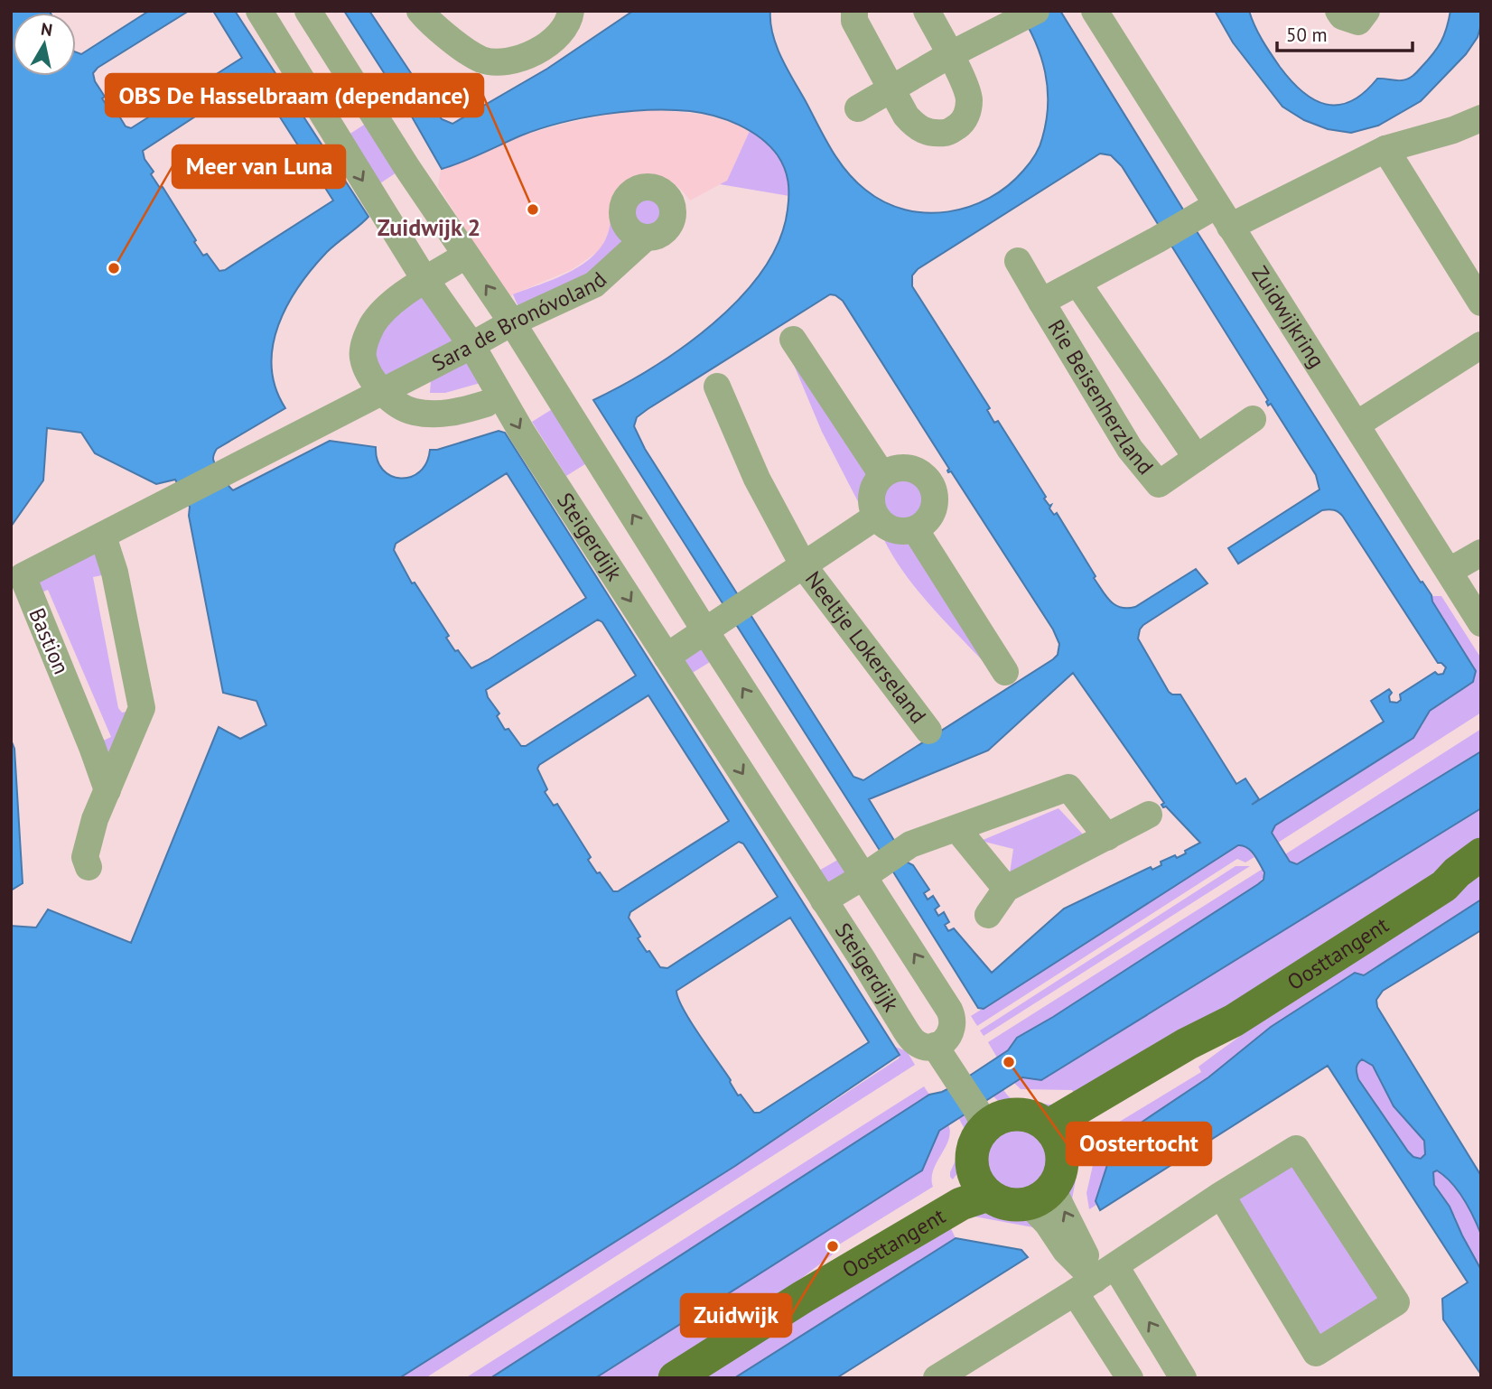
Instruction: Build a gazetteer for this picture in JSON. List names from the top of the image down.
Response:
{
  "streets": {
    "main road": ["Oosttangent"],
    "street": [
      "Zuidwijkring",
      "Sara de Bronóvoland",
      "Rie Beisenherzland",
      "Steigerdijk",
      "Bastion",
      "Neeltje Lokerseland"
    ]
  },
  "crossings": [
    ["Zuidwijkring", "Rie Beisenherzland"],
    ["Sara de Bronóvoland", "Steigerdijk"],
    ["Sara de Bronóvoland", "Bastion"],
    ["Steigerdijk", "Neeltje Lokerseland"]
  ],
  "districts": ["Zuidwijk 2"],
  "places": [
    "OBS De Hasselbraam (dependance)",
    "Meer van Luna",
    "Oostertocht",
    "Zuidwijk"
  ],
  "scale_bar": "50 m",
  "north": "top"
}
